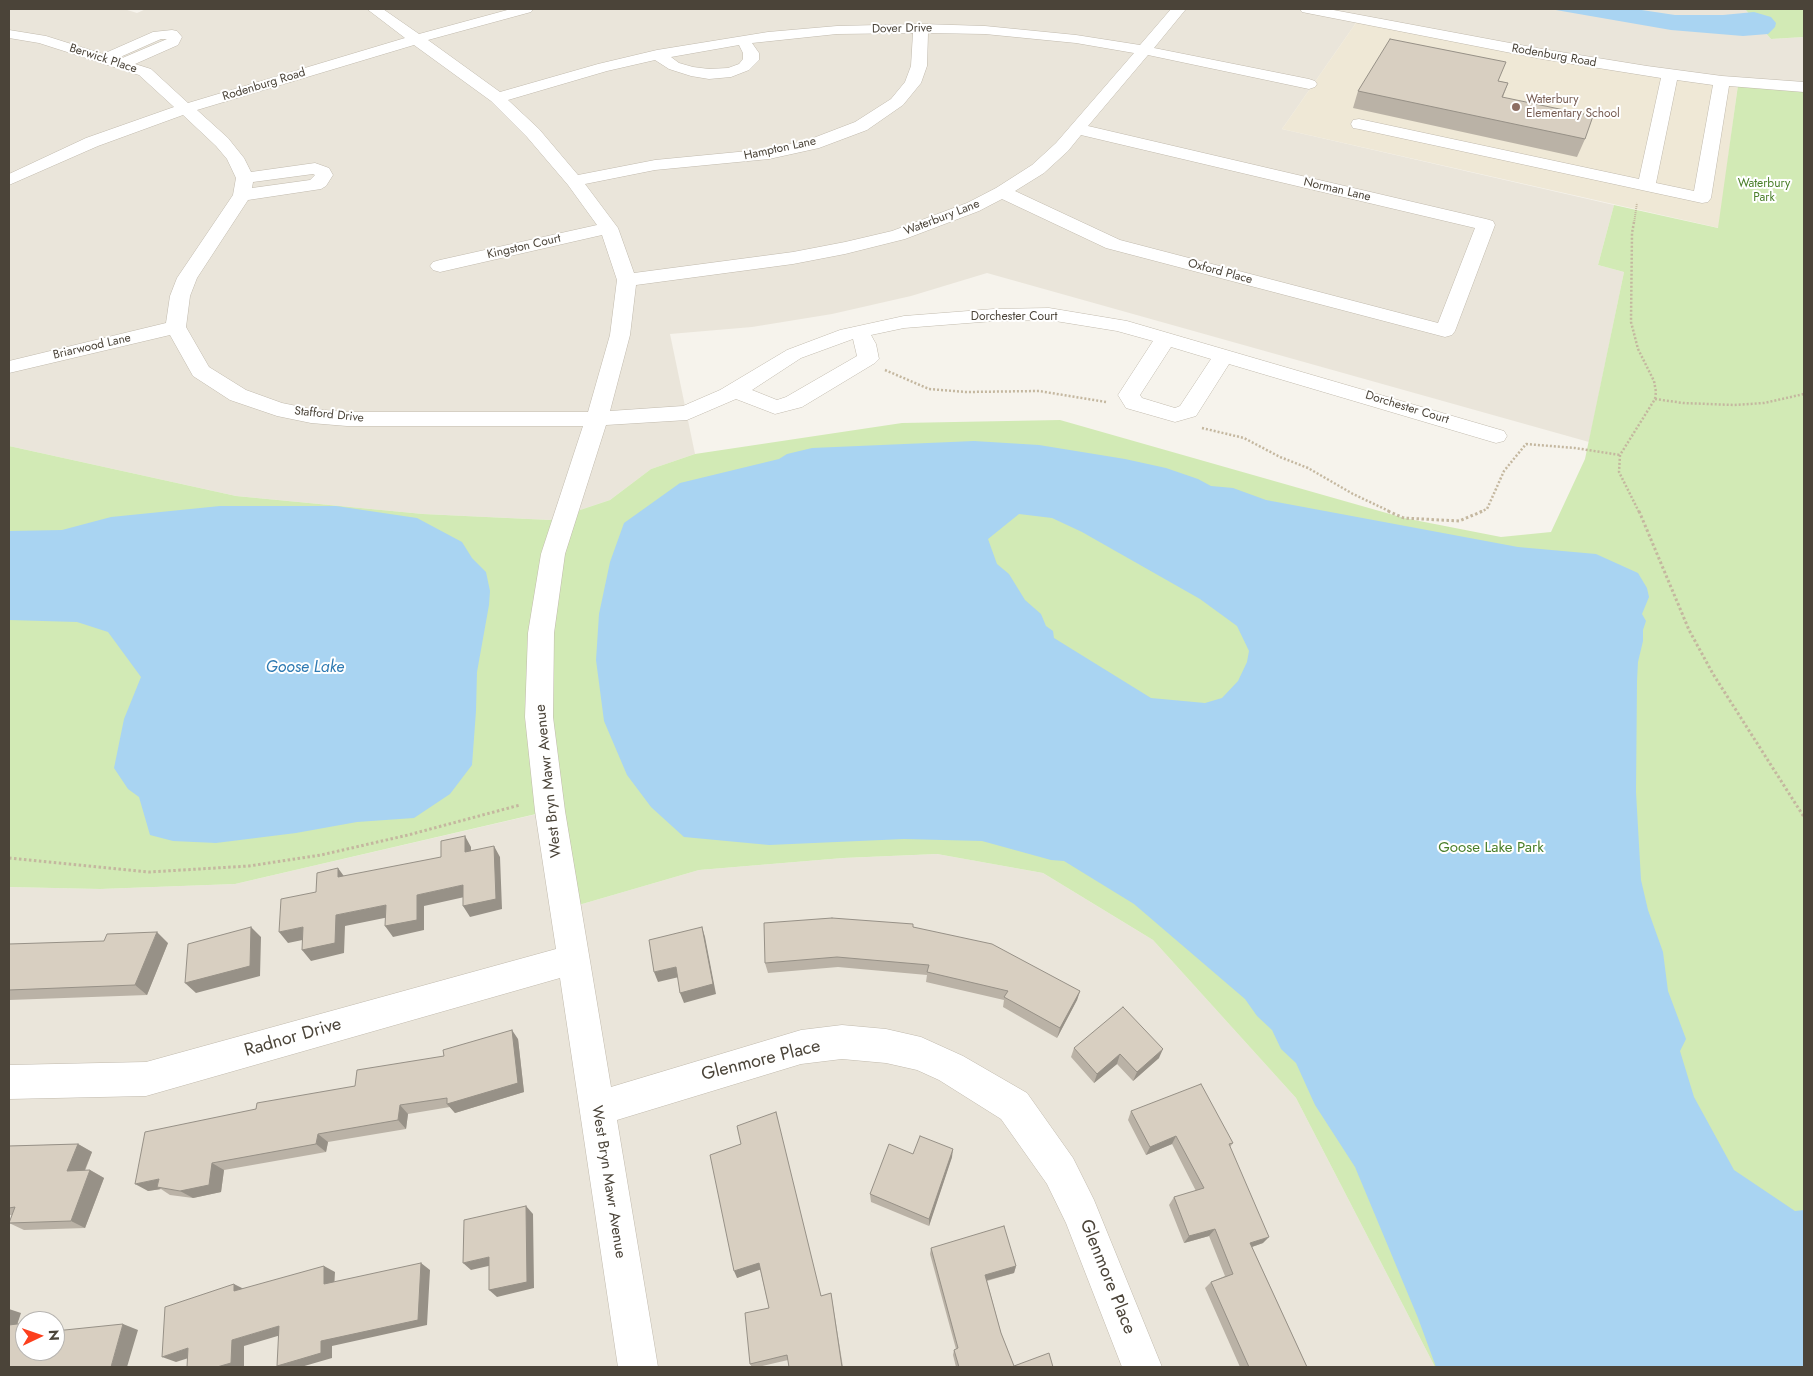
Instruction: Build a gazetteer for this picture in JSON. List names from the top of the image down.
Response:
{
  "streets": {
    "street": [
      "Dover Drive",
      "Rodenburg Road",
      "Berwick Place",
      "Hampton Lane",
      "Norman Lane",
      "Waterbury Lane",
      "Kingston Court",
      "Oxford Place",
      "Dorchester Court",
      "Briarwood Lane",
      "Stafford Drive",
      "West Bryn Mawr Avenue",
      "Radnor Drive",
      "Glenmore Place"
    ]
  },
  "crossings": [
    ["Dover Drive", "Hampton Lane"],
    ["Dover Drive", "Waterbury Lane"],
    ["Dover Drive", "West Bryn Mawr Avenue"],
    ["Rodenburg Road", "Berwick Place"],
    ["Rodenburg Road", "West Bryn Mawr Avenue"],
    ["Hampton Lane", "West Bryn Mawr Avenue"],
    ["Norman Lane", "Waterbury Lane"],
    ["Norman Lane", "Oxford Place"],
    ["Waterbury Lane", "Oxford Place"],
    ["Waterbury Lane", "West Bryn Mawr Avenue"],
    ["Kingston Court", "West Bryn Mawr Avenue"],
    ["Dorchester Court", "Stafford Drive"],
    ["Dorchester Court", "West Bryn Mawr Avenue"],
    ["Briarwood Lane", "Stafford Drive"],
    ["Stafford Drive", "West Bryn Mawr Avenue"],
    ["West Bryn Mawr Avenue", "Radnor Drive"],
    ["West Bryn Mawr Avenue", "Glenmore Place"]
  ],
  "water": ["Goose Lake"],
  "parks": ["Waterbury Park", "Goose Lake Park"],
  "places": ["Waterbury Elementary School"],
  "north": "right"
}
